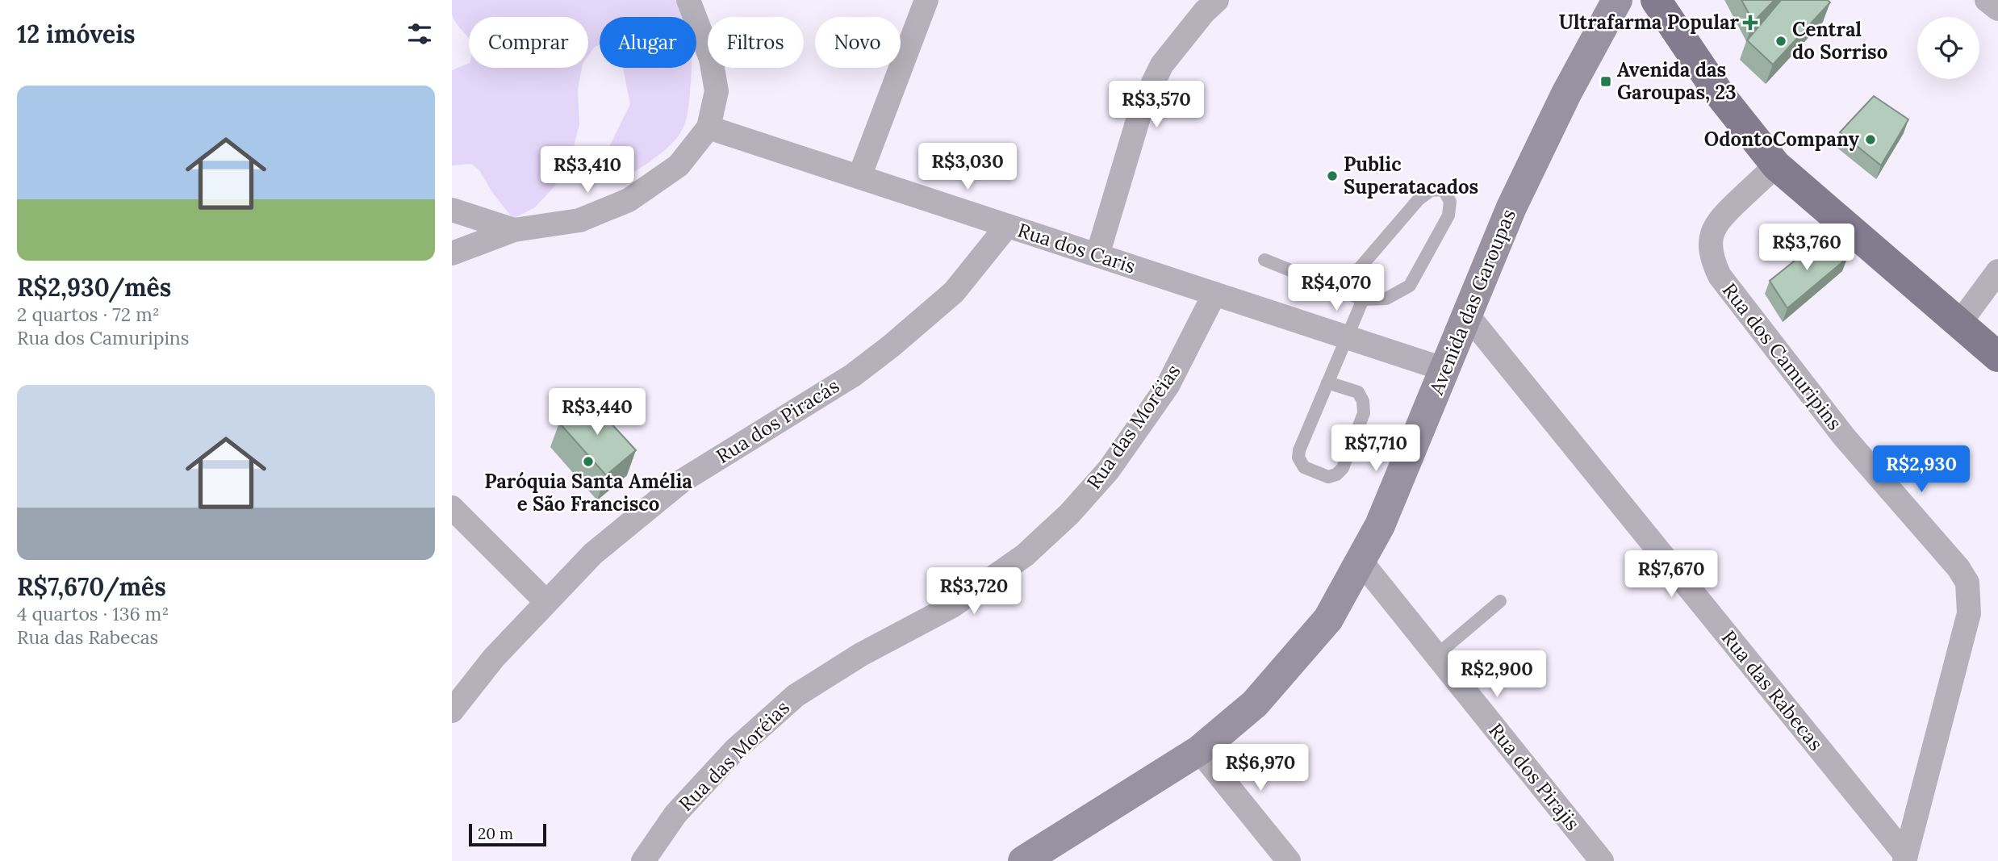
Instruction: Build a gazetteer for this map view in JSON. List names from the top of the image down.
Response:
{
  "streets": {
    "street": [
      "Rua dos Caris",
      "Avenida das Garoupas",
      "Rua dos Camuripins",
      "Rua dos Piracás",
      "Rua das Moréias",
      "Rua das Rabecas",
      "Rua dos Pirajis"
    ]
  },
  "crossings": [
    ["Rua dos Caris", "Avenida das Garoupas"],
    ["Rua dos Caris", "Rua dos Piracás"],
    ["Rua dos Caris", "Rua das Moréias"],
    ["Avenida das Garoupas", "Rua das Rabecas"],
    ["Avenida das Garoupas", "Rua dos Pirajis"],
    ["Rua dos Camuripins", "Rua das Rabecas"]
  ],
  "places": {
    "health": ["Ultrafarma Popular"],
    "other": [
      "Central do Sorriso",
      "OdontoCompany",
      "Public Superatacados",
      "Paróquia Santa Amélia e São Francisco"
    ],
    "transit": ["Avenida das Garoupas, 23"]
  },
  "scale_bar": "20 m",
  "page": {
    "heading": "12 imóveis",
    "chip": [
      "Comprar",
      "Alugar",
      "Filtros",
      "Novo"
    ],
    "list": [
      {
        "name": "R$2,930/mês",
        "note": "2 quartos · 72 m² · Rua dos Camuripins"
      },
      {
        "name": "R$7,670/mês",
        "note": "4 quartos · 136 m² · Rua das Rabecas"
      }
    ],
    "price": [
      "R$3,570",
      "R$3,030",
      "R$3,410",
      "R$3,760",
      "R$4,070",
      "R$3,440",
      "R$7,710",
      "R$2,930",
      "R$7,670",
      "R$3,720",
      "R$2,900",
      "R$6,970"
    ],
    "scale": "20 m"
  }
}
